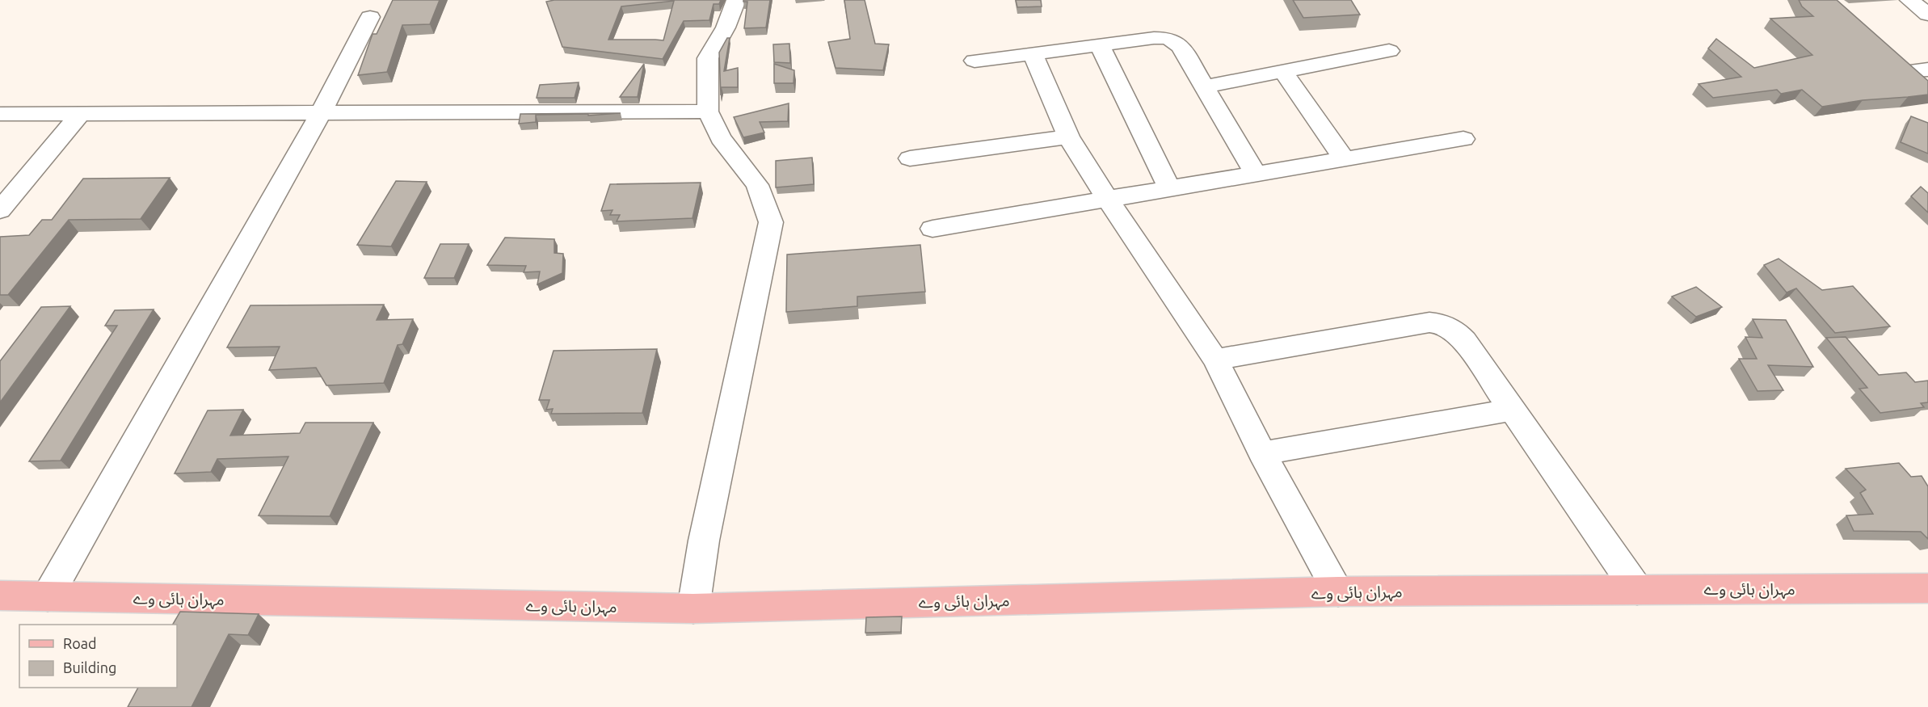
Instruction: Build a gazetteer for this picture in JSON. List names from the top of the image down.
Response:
{
  "streets": {
    "main road": ["مہران ہائی وے"]
  },
  "legend": ["Road", "Building"]
}
